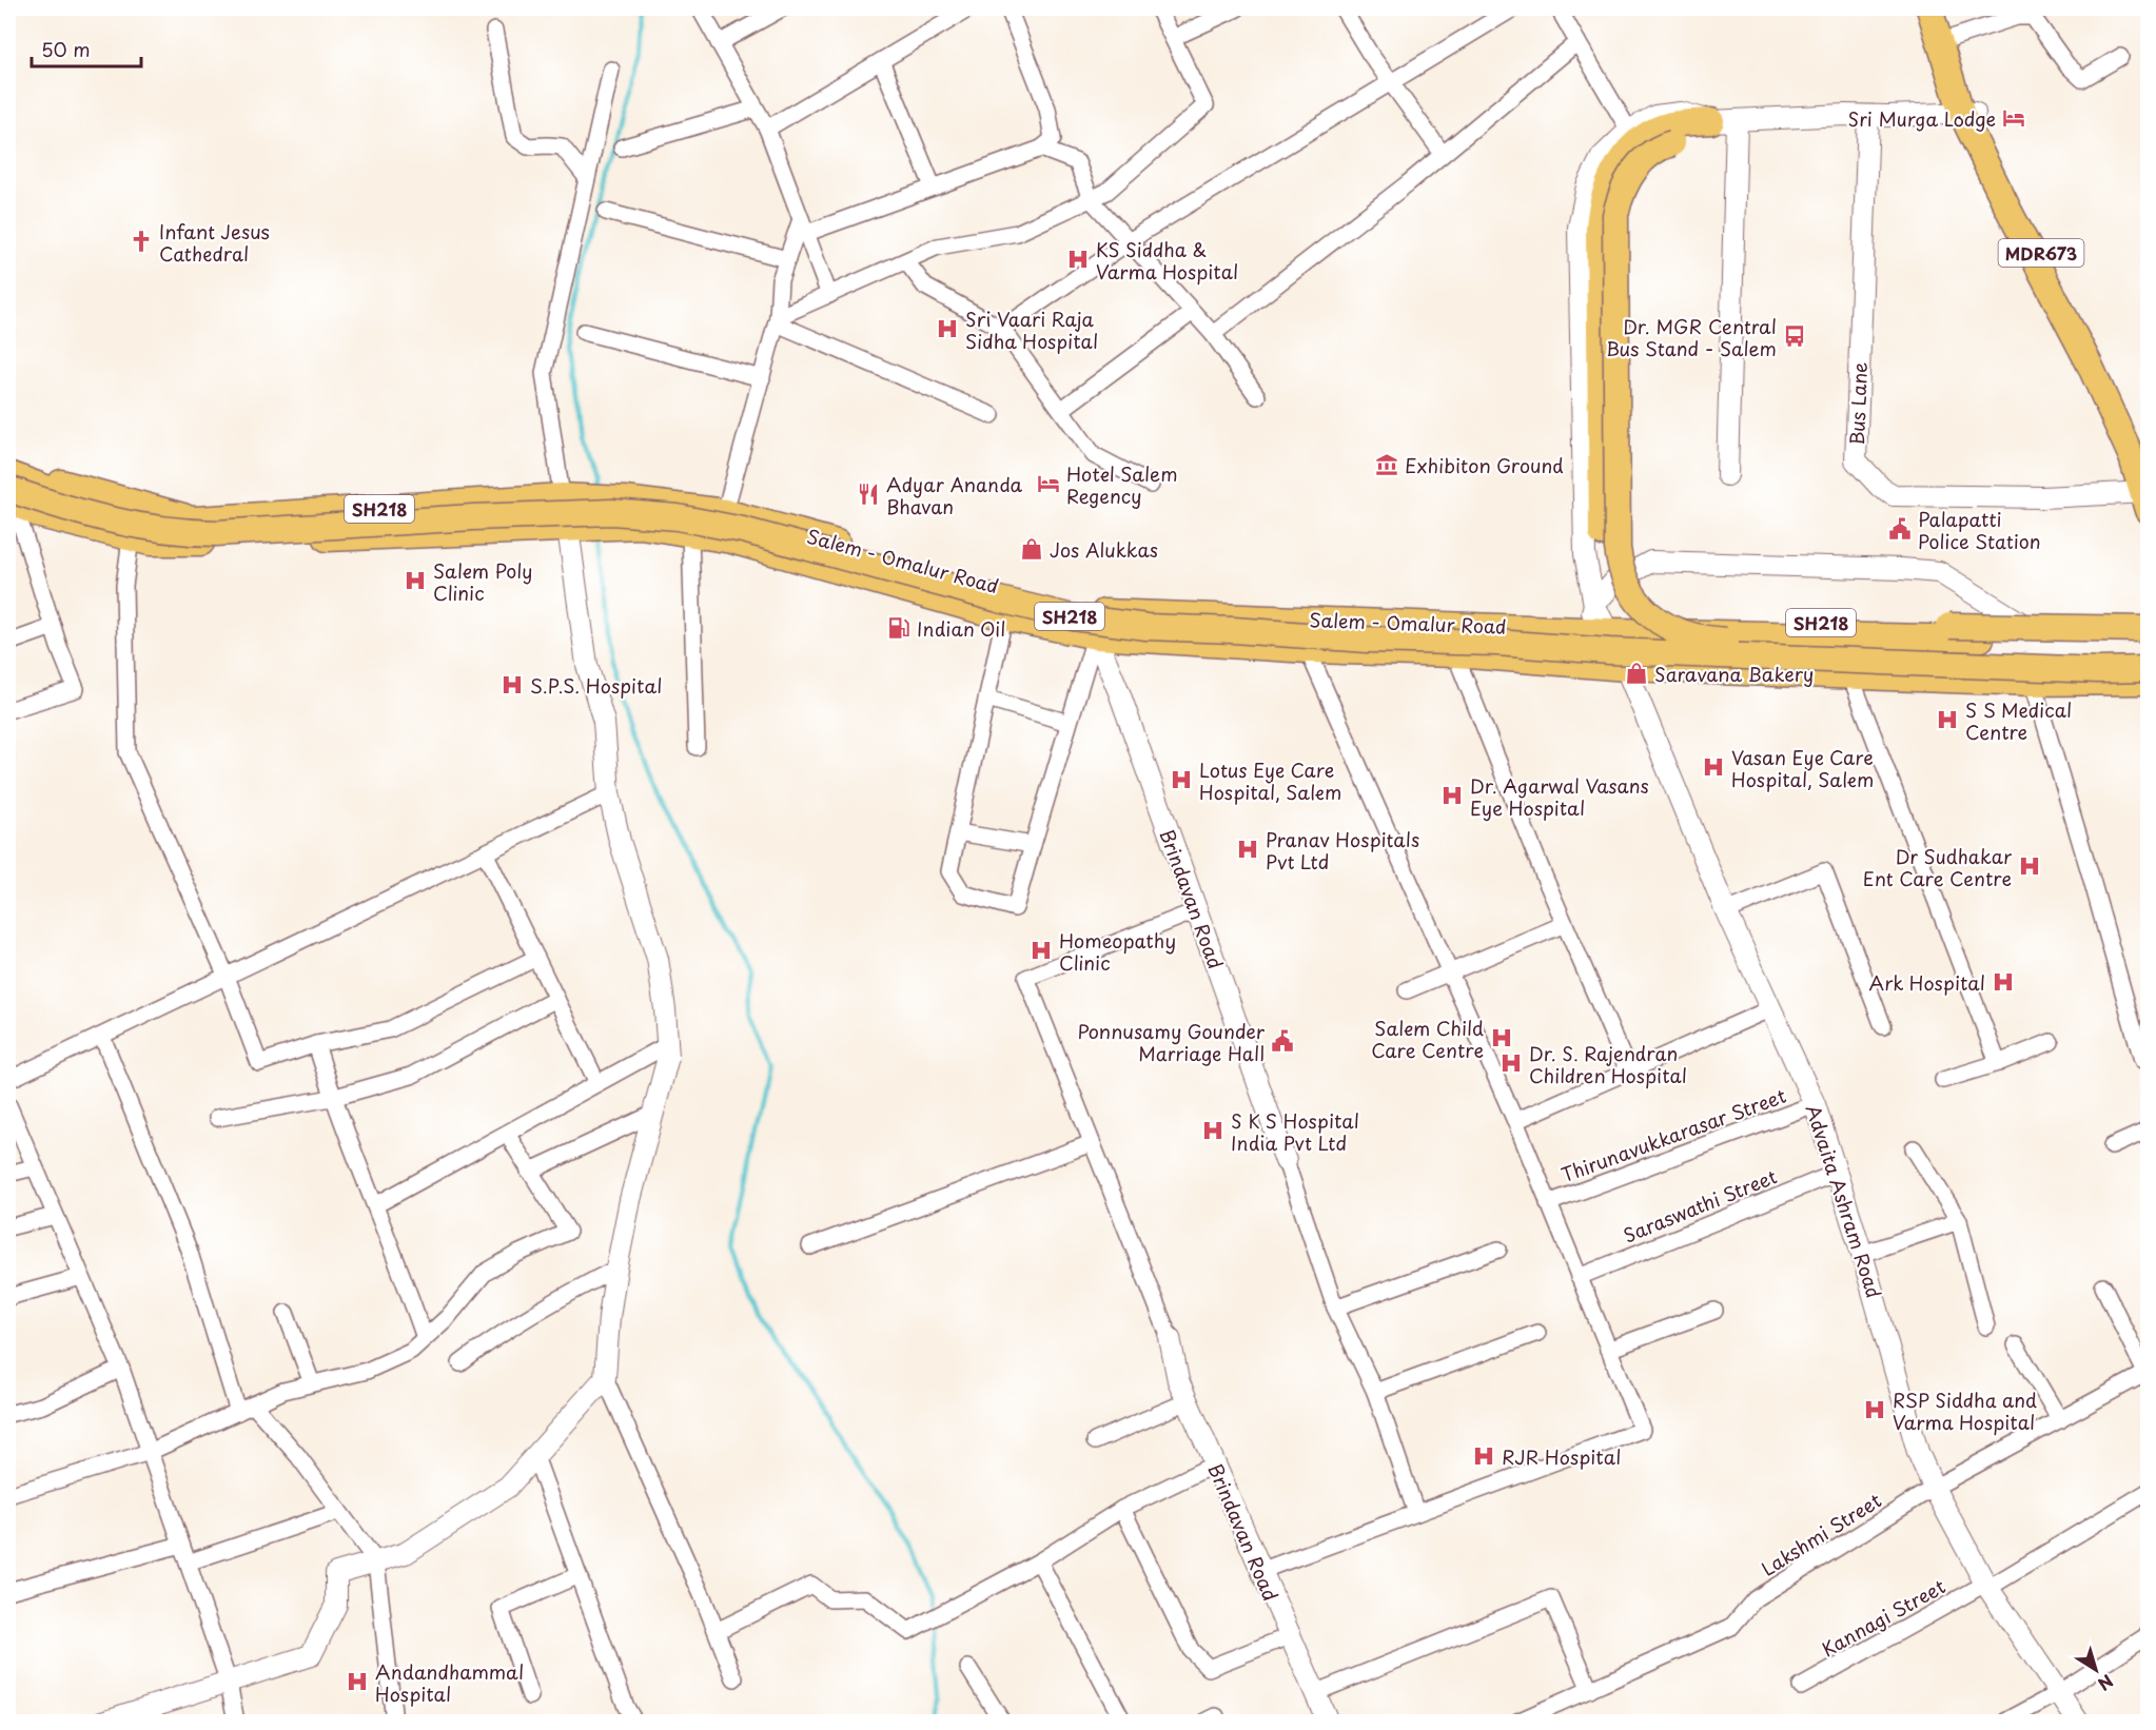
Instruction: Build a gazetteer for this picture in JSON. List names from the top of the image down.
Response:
{
  "streets": {
    "main road": ["MDR673", "SH218", "Salem - Omalur Road"],
    "street": [
      "Bus Lane",
      "Brindavan Road",
      "Thirunavukkarasar Street",
      "Advaita Ashram Road",
      "Saraswathi Street",
      "Lakshmi Street",
      "Kannagi Street"
    ]
  },
  "crossings": [
    ["SH218", "Salem - Omalur Road"],
    ["SH218", "Advaita Ashram Road"],
    ["Salem - Omalur Road", "Brindavan Road"],
    ["Salem - Omalur Road", "Advaita Ashram Road"],
    ["Thirunavukkarasar Street", "Advaita Ashram Road"],
    ["Advaita Ashram Road", "Saraswathi Street"],
    ["Advaita Ashram Road", "Lakshmi Street"],
    ["Advaita Ashram Road", "Kannagi Street"]
  ],
  "places": {
    "hotel": ["Sri Murga Lodge", "Hotel Salem Regency"],
    "church": ["Infant Jesus Cathedral"],
    "hospital": [
      "KS Siddha & Varma Hospital",
      "Sri Vaari Raja Sidha Hospital",
      "Salem Poly Clinic",
      "S.P.S. Hospital",
      "S S Medical Centre",
      "Vasan Eye Care Hospital, Salem",
      "Lotus Eye Care Hospital, Salem",
      "Dr. Agarwal Vasans Eye Hospital",
      "Pranav Hospitals Pvt Ltd",
      "Dr Sudhakar Ent Care Centre",
      "Homeopathy Clinic",
      "Ark Hospital",
      "Salem Child Care Centre",
      "Dr. S. Rajendran Children Hospital",
      "S K S Hospital India Pvt Ltd",
      "RSP Siddha and Varma Hospital",
      "RJR Hospital",
      "Andandhammal Hospital"
    ],
    "bus stop": ["Dr. MGR Central Bus Stand - Salem"],
    "museum": ["Exhibiton Ground"],
    "restaurant": ["Adyar Ananda Bhavan"],
    "public building": ["Palapatti Police Station", "Ponnusamy Gounder Marriage Hall"],
    "shop": ["Jos Alukkas", "Saravana Bakery"],
    "fuel station": ["Indian Oil"]
  },
  "scale_bar": "50 m",
  "north": "bottom right"
}
